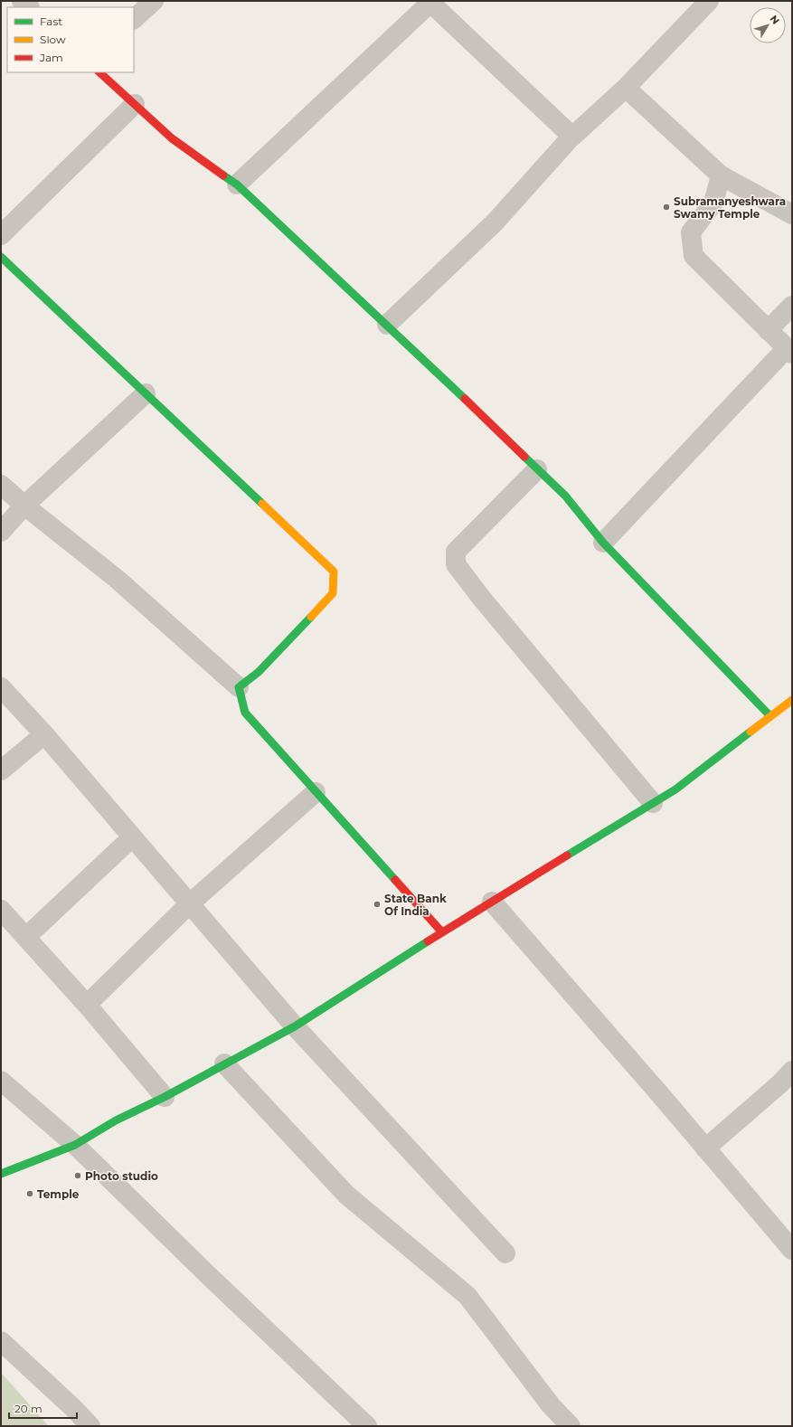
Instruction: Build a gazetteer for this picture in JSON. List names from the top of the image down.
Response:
{
  "places": [
    "Subramanyeshwara Swamy Temple",
    "State Bank Of India",
    "Photo studio",
    "Temple"
  ],
  "legend": ["Fast", "Slow", "Jam"],
  "scale_bar": "20 m",
  "north": "top right"
}
